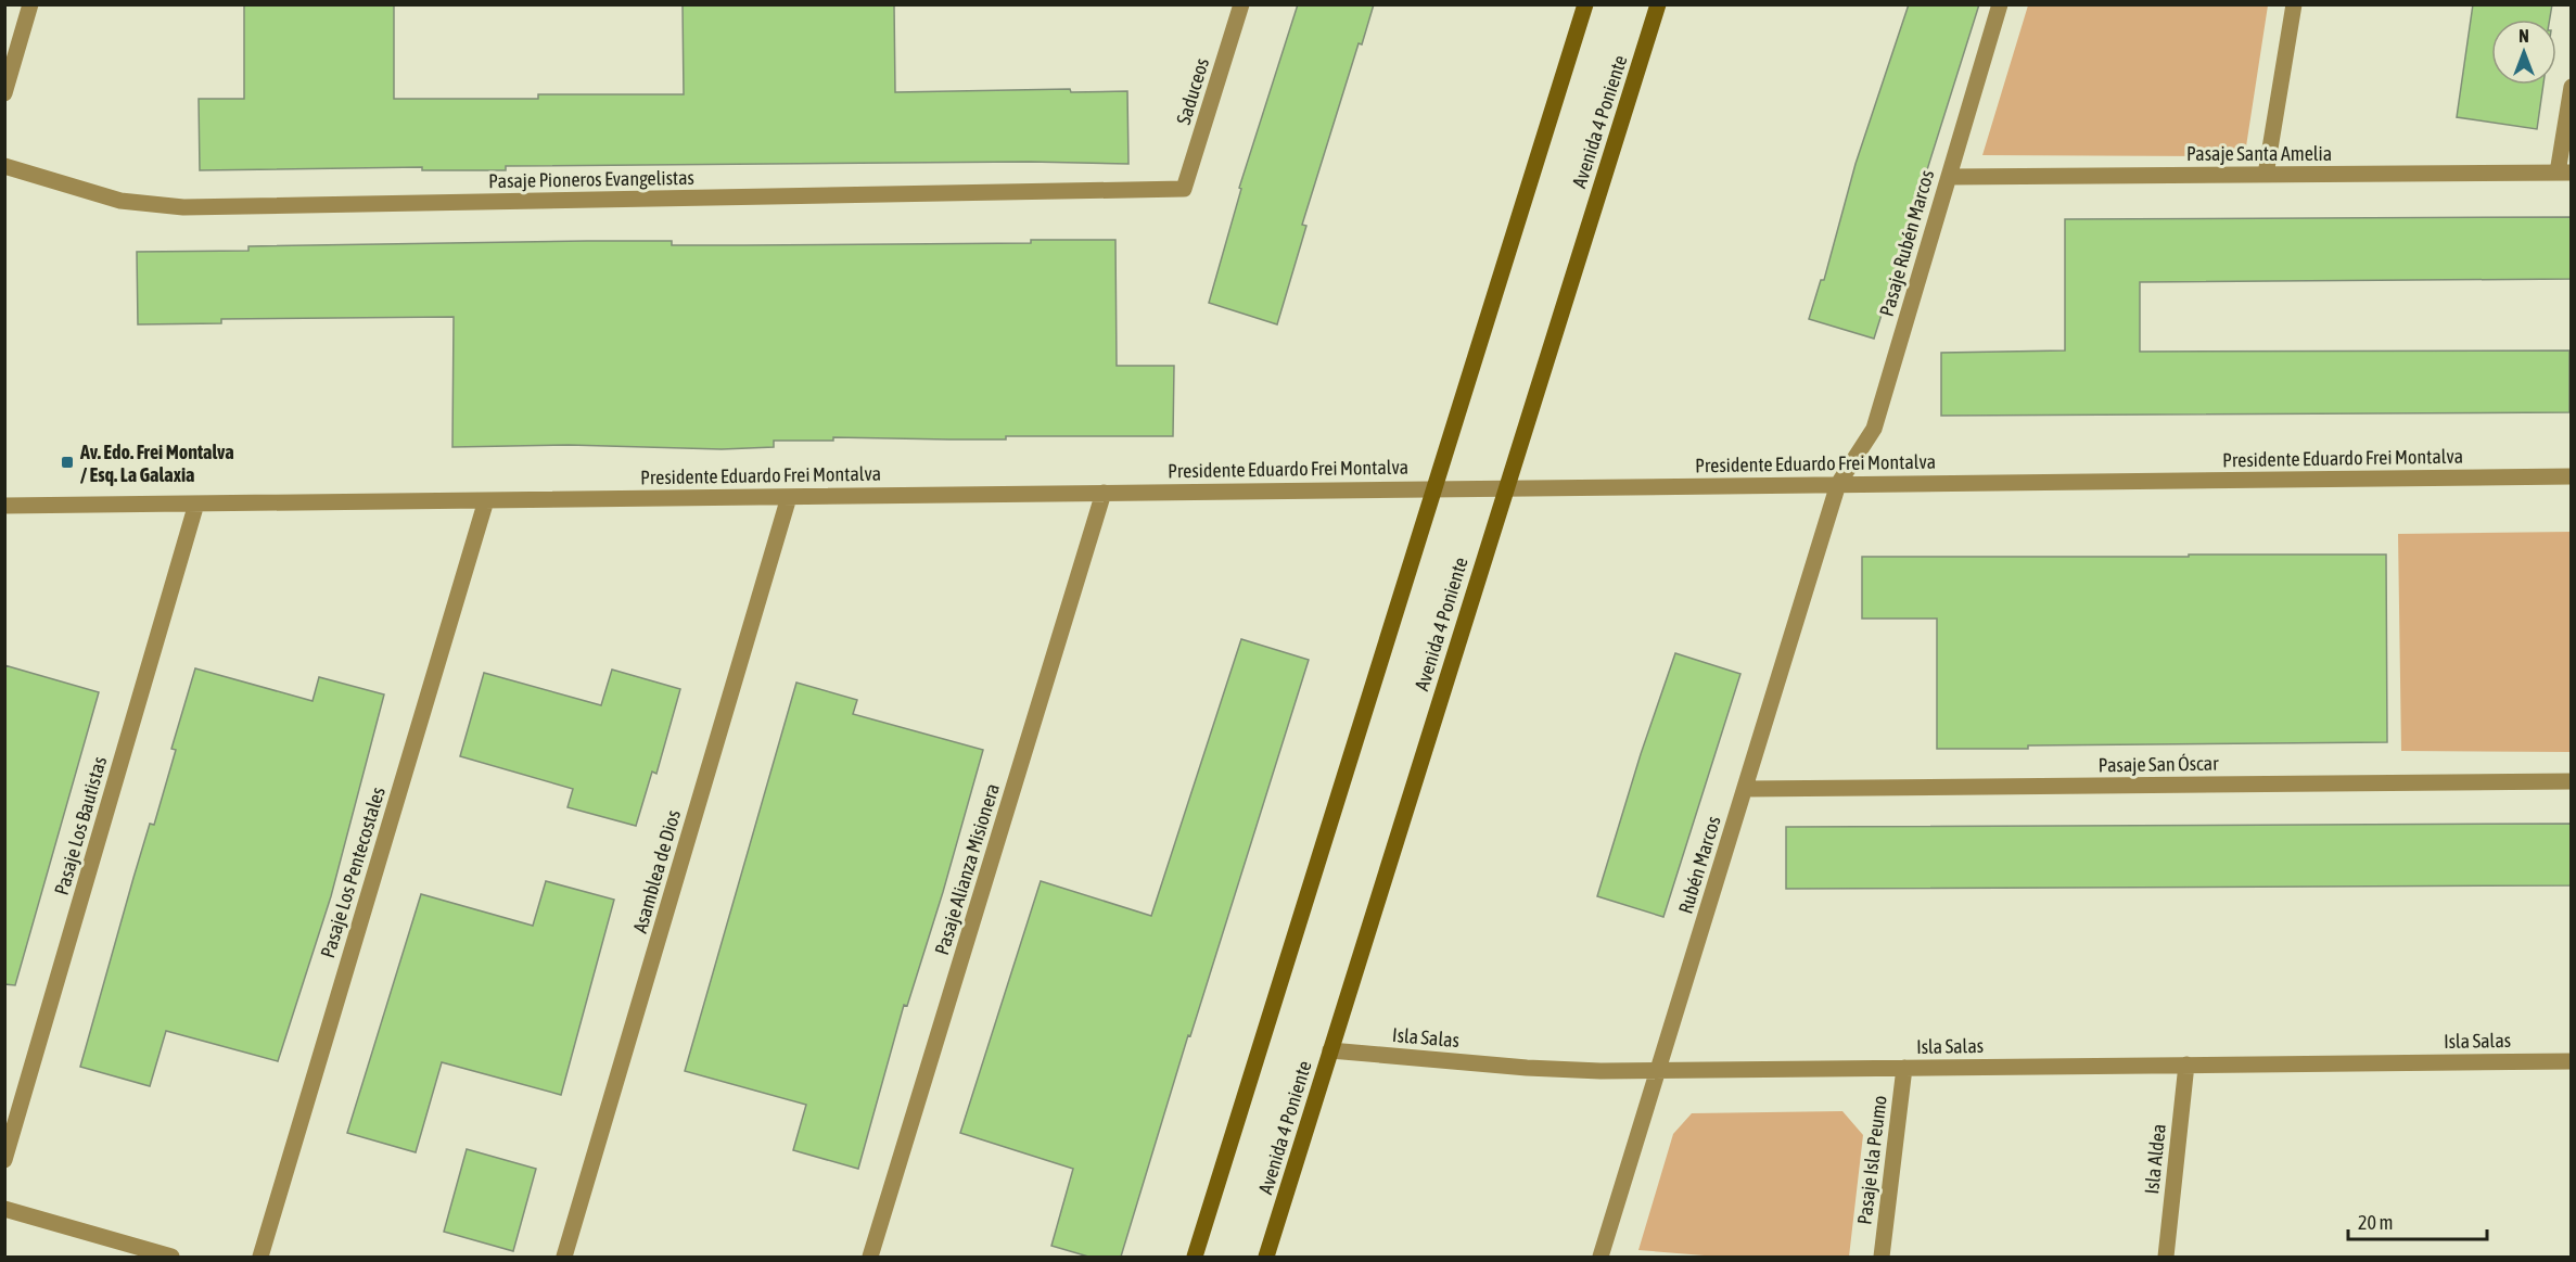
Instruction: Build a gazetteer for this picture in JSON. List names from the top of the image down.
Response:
{
  "streets": {
    "street": [
      "Saduceos",
      "Avenida 4 Poniente",
      "Pasaje Santa Amelia",
      "Pasaje Pioneros Evangelistas",
      "Pasaje Rubén Marcos",
      "Presidente Eduardo Frei Montalva",
      "Pasaje San Óscar",
      "Pasaje Los Bautistas",
      "Rubén Marcos",
      "Pasaje Alianza Misionera",
      "Asamblea de Dios",
      "Pasaje Los Pentecostales",
      "Isla Salas",
      "Isla Aldea",
      "Pasaje Isla Peumo"
    ]
  },
  "crossings": [
    ["Saduceos", "Pasaje Pioneros Evangelistas"],
    ["Avenida 4 Poniente", "Presidente Eduardo Frei Montalva"],
    ["Avenida 4 Poniente", "Isla Salas"],
    ["Pasaje Santa Amelia", "Pasaje Rubén Marcos"],
    ["Pasaje Rubén Marcos", "Presidente Eduardo Frei Montalva"],
    ["Pasaje Rubén Marcos", "Rubén Marcos"],
    ["Presidente Eduardo Frei Montalva", "Pasaje Los Bautistas"],
    ["Presidente Eduardo Frei Montalva", "Rubén Marcos"],
    ["Presidente Eduardo Frei Montalva", "Pasaje Alianza Misionera"],
    ["Presidente Eduardo Frei Montalva", "Asamblea de Dios"],
    ["Presidente Eduardo Frei Montalva", "Pasaje Los Pentecostales"],
    ["Pasaje San Óscar", "Rubén Marcos"],
    ["Rubén Marcos", "Isla Salas"],
    ["Isla Salas", "Isla Aldea"],
    ["Isla Salas", "Pasaje Isla Peumo"]
  ],
  "places": {
    "transit": ["Av. Edo. Frei Montalva / Esq. La Galaxia"]
  },
  "scale_bar": "20 m",
  "north": "top"
}
